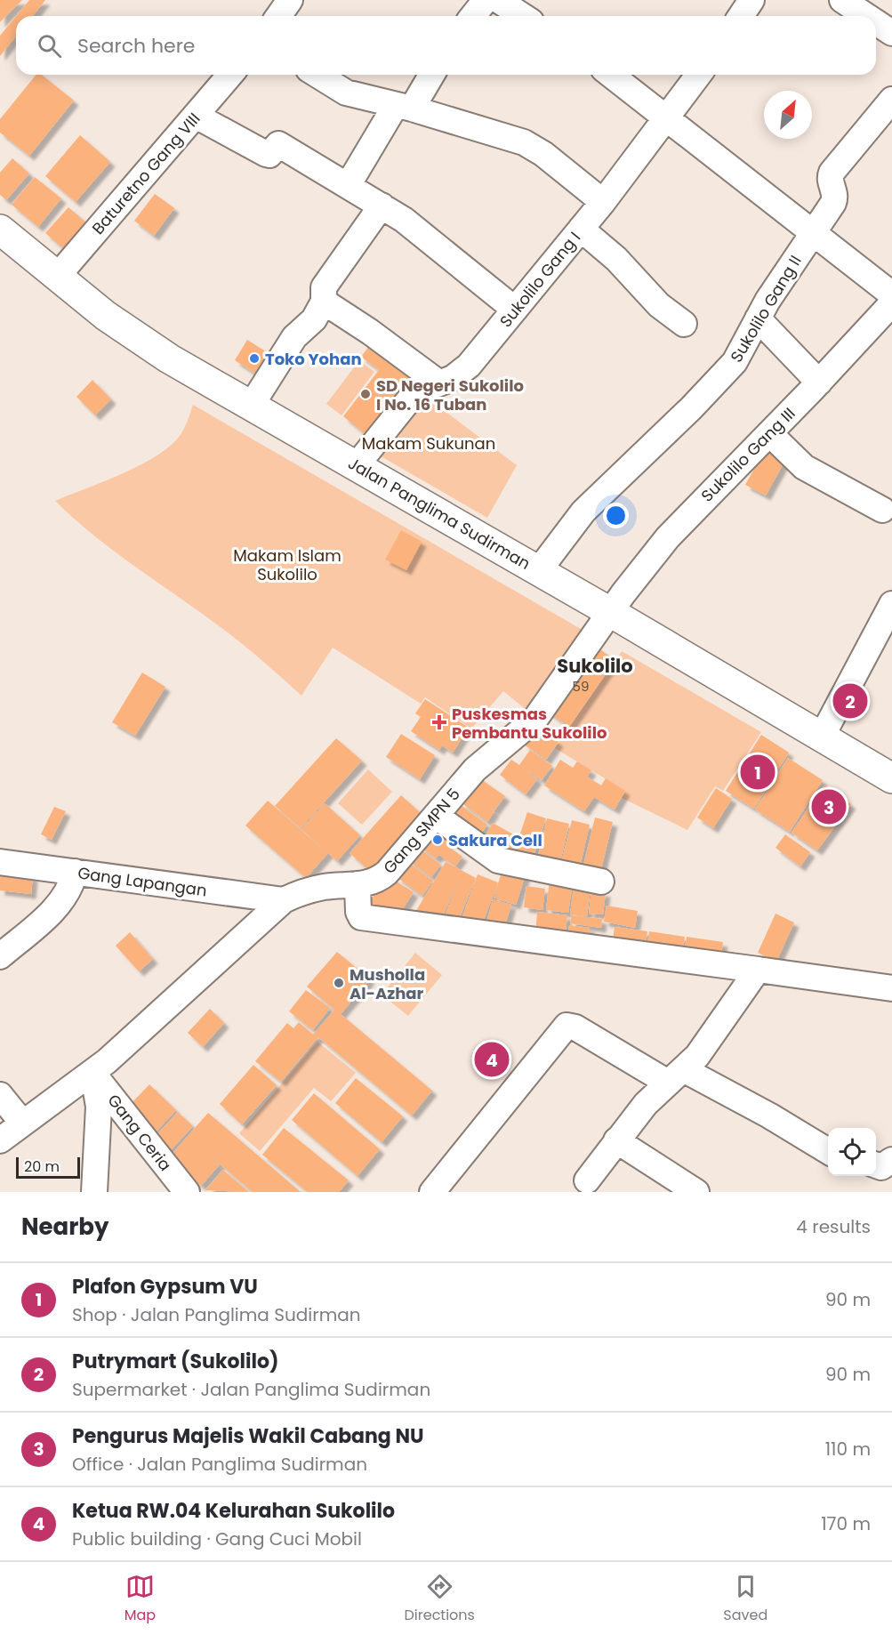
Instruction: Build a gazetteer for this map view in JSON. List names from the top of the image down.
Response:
{
  "streets": {
    "highway": ["Jalan Panglima Sudirman"],
    "street": [
      "Baturetno Gang VIII",
      "Sukolilo Gang I",
      "Sukolilo Gang II",
      "Sukolilo Gang III",
      "Gang SMPN 5",
      "Gang Lapangan",
      "Gang Ceria"
    ]
  },
  "crossings": [
    ["Baturetno Gang VIII", "Jalan Panglima Sudirman"],
    ["Sukolilo Gang I", "Jalan Panglima Sudirman"],
    ["Sukolilo Gang II", "Jalan Panglima Sudirman"],
    ["Sukolilo Gang III", "Jalan Panglima Sudirman"],
    ["Sukolilo Gang III", "Gang SMPN 5"],
    ["Jalan Panglima Sudirman", "Gang SMPN 5"],
    ["Gang SMPN 5", "Gang Lapangan"],
    ["Gang SMPN 5", "Gang Ceria"]
  ],
  "districts": ["Sukolilo"],
  "parks": ["Makam Sukunan", "Makam Islam Sukolilo"],
  "places": {
    "other": [
      "Toko Yohan",
      "SD Negeri Sukolilo I No. 16 Tuban",
      "Sakura Cell",
      "Musholla Al-Azhar"
    ],
    "health": ["Puskesmas Pembantu Sukolilo"]
  },
  "house_numbers": ["59"],
  "scale_bar": "20 m",
  "north": "top right",
  "page": {
    "search": "Search here",
    "pins": [
      "2",
      "1",
      "3",
      "4"
    ],
    "scale": "20 m",
    "heading": ["Nearby", "4 results"],
    "list": [
      {
        "mark": "1",
        "name": "Plafon Gypsum VU",
        "note": "Shop · Jalan Panglima Sudirman",
        "value": "90 m"
      },
      {
        "mark": "2",
        "name": "Putrymart (Sukolilo)",
        "note": "Supermarket · Jalan Panglima Sudirman",
        "value": "90 m"
      },
      {
        "mark": "3",
        "name": "Pengurus Majelis Wakil Cabang NU",
        "note": "Office · Jalan Panglima Sudirman",
        "value": "110 m"
      },
      {
        "mark": "4",
        "name": "Ketua RW.04 Kelurahan Sukolilo",
        "note": "Public building · Gang Cuci Mobil",
        "value": "170 m"
      }
    ],
    "nav": ["Map", "Directions", "Saved"]
  }
}
